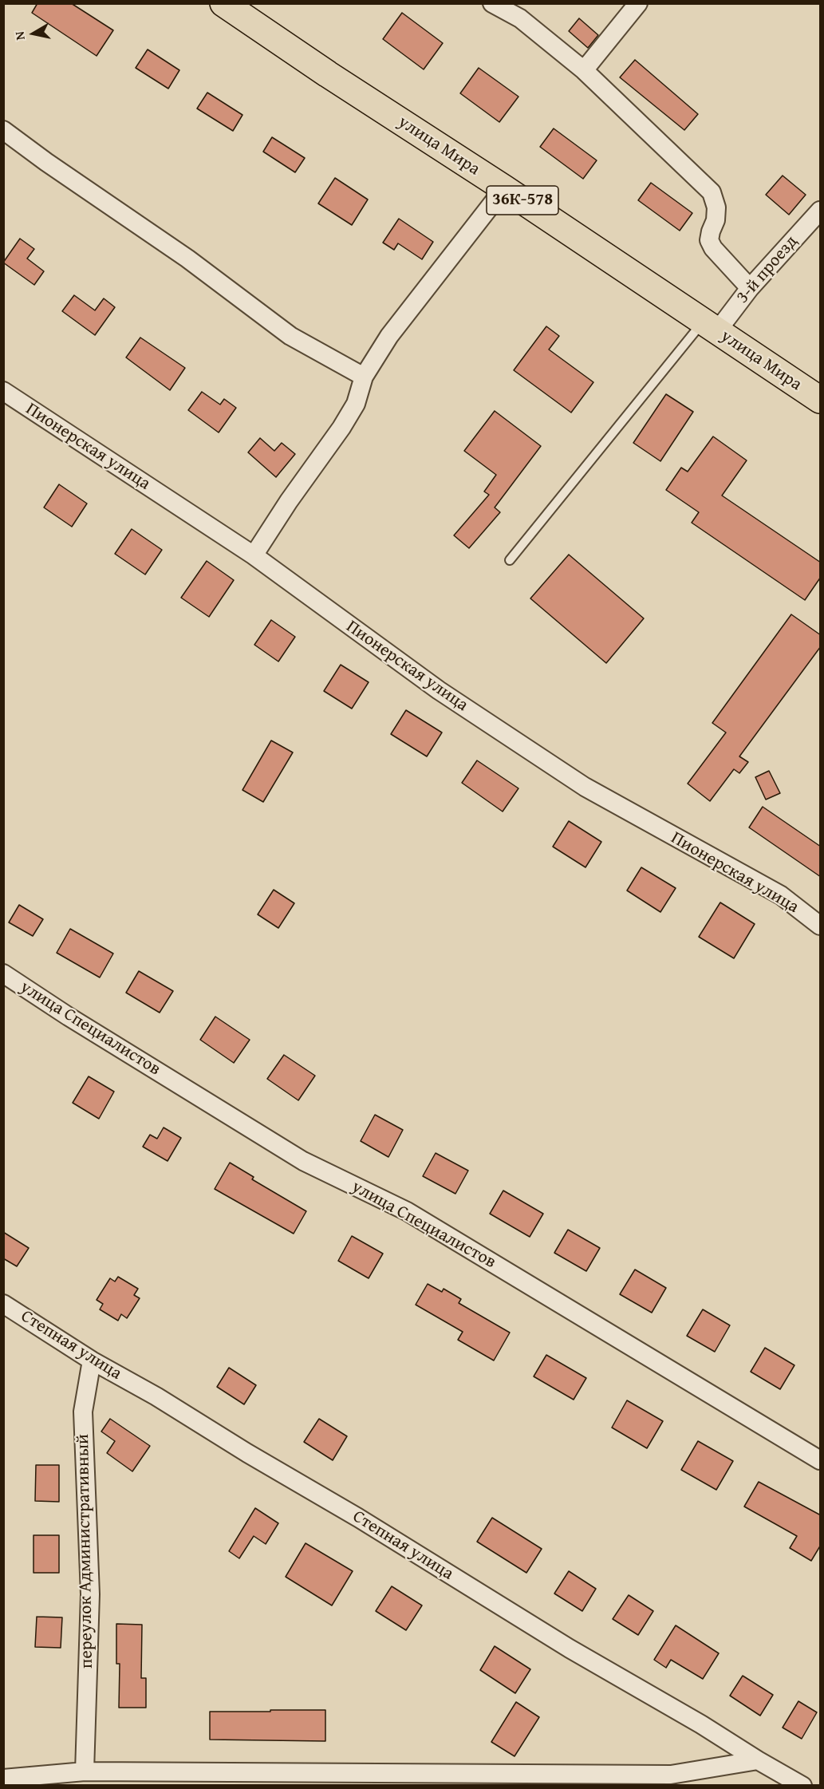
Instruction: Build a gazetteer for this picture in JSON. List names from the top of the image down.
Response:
{
  "streets": {
    "main road": ["улица Мира", "36К-578"],
    "street": [
      "3-й проезд",
      "Пионерская улица",
      "улица Специалистов",
      "Степная улица",
      "переулок Административный"
    ]
  },
  "crossings": [
    ["улица Мира", "3-й проезд"],
    ["Степная улица", "переулок Административный"]
  ],
  "north": "left"
}
